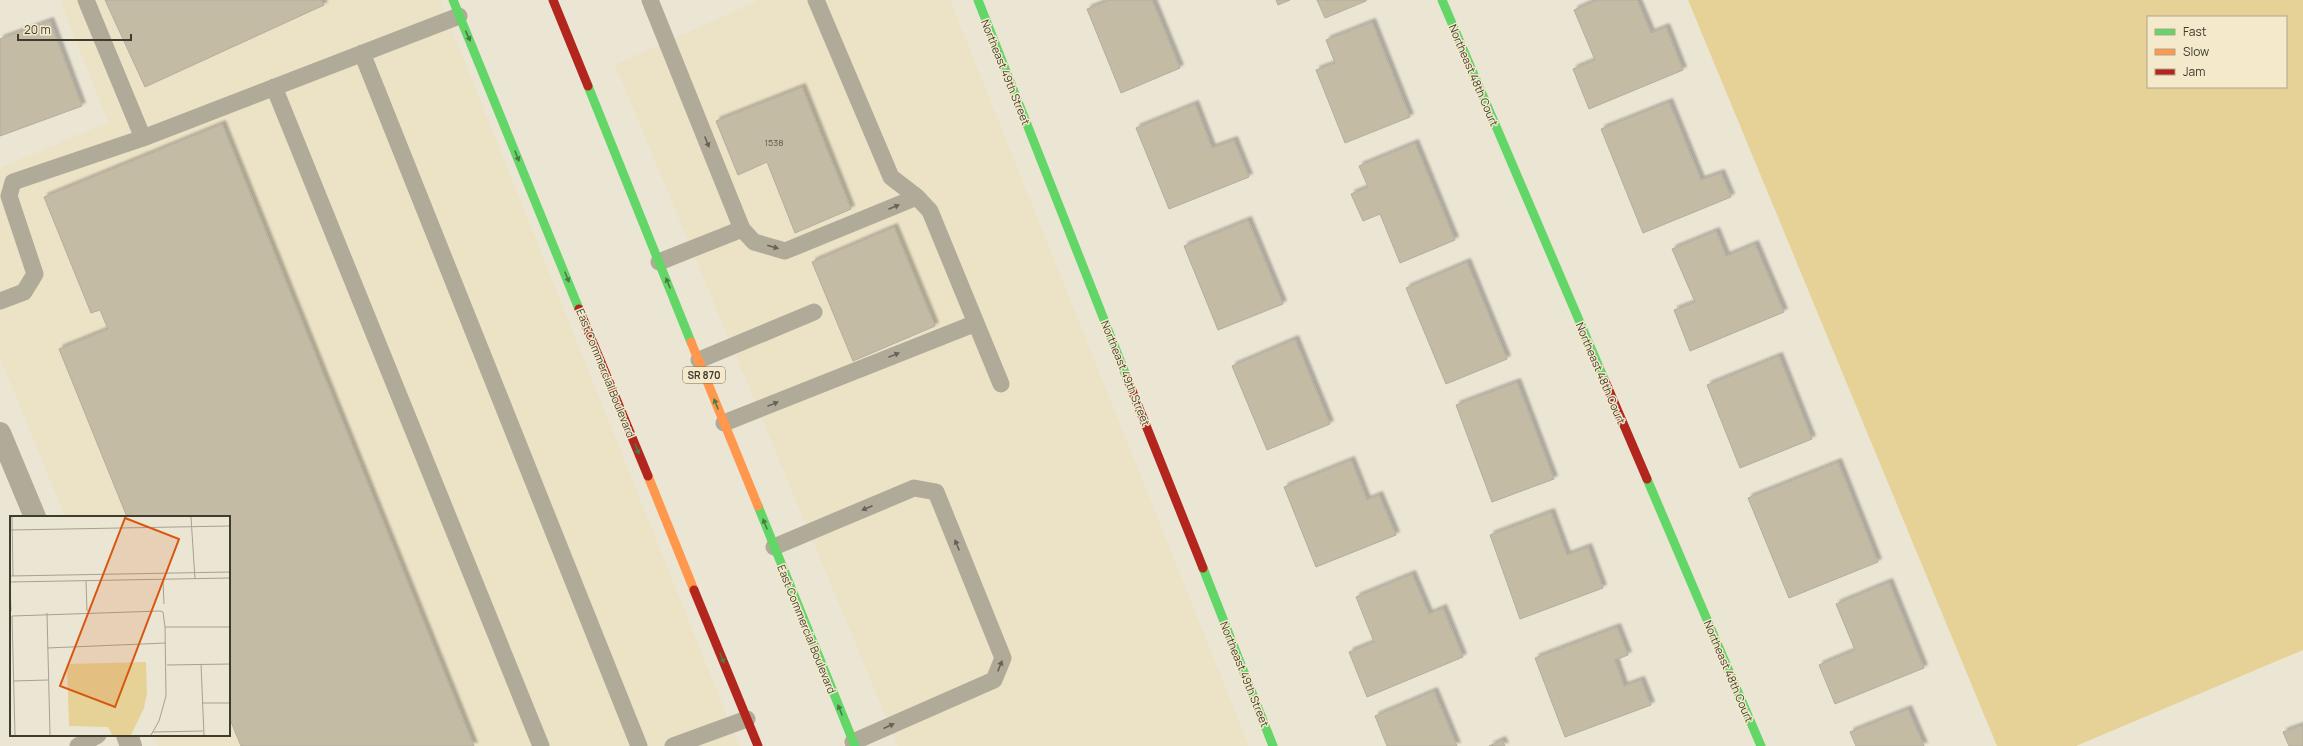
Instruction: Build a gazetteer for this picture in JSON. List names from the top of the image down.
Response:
{
  "streets": {
    "main road": [
      "Northeast 49th Street",
      "Northeast 48th Court",
      "East Commercial Boulevard",
      "SR 870"
    ]
  },
  "house_numbers": ["1538"],
  "legend": ["Fast", "Slow", "Jam"],
  "scale_bar": "20 m"
}
